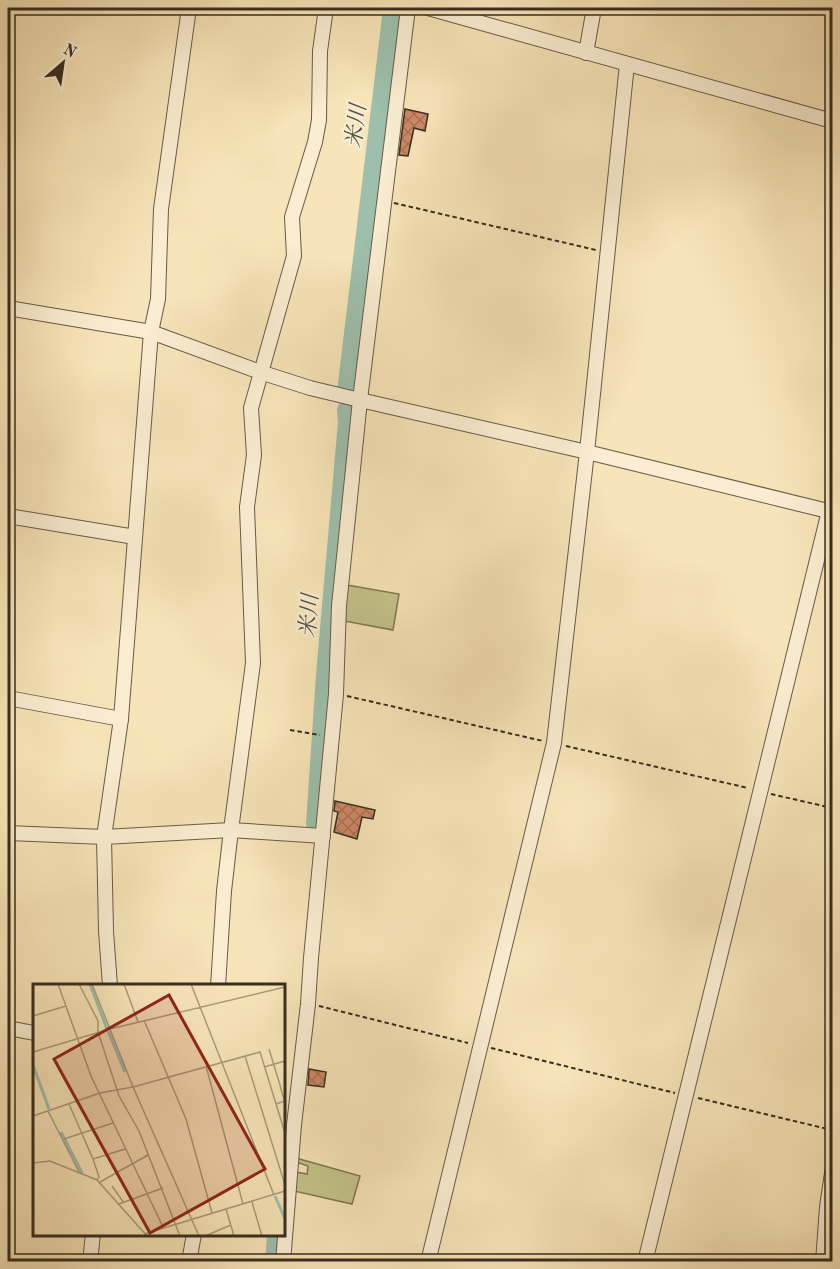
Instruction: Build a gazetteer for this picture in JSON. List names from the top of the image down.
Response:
{
  "water": ["米川"],
  "north": "top right"
}
